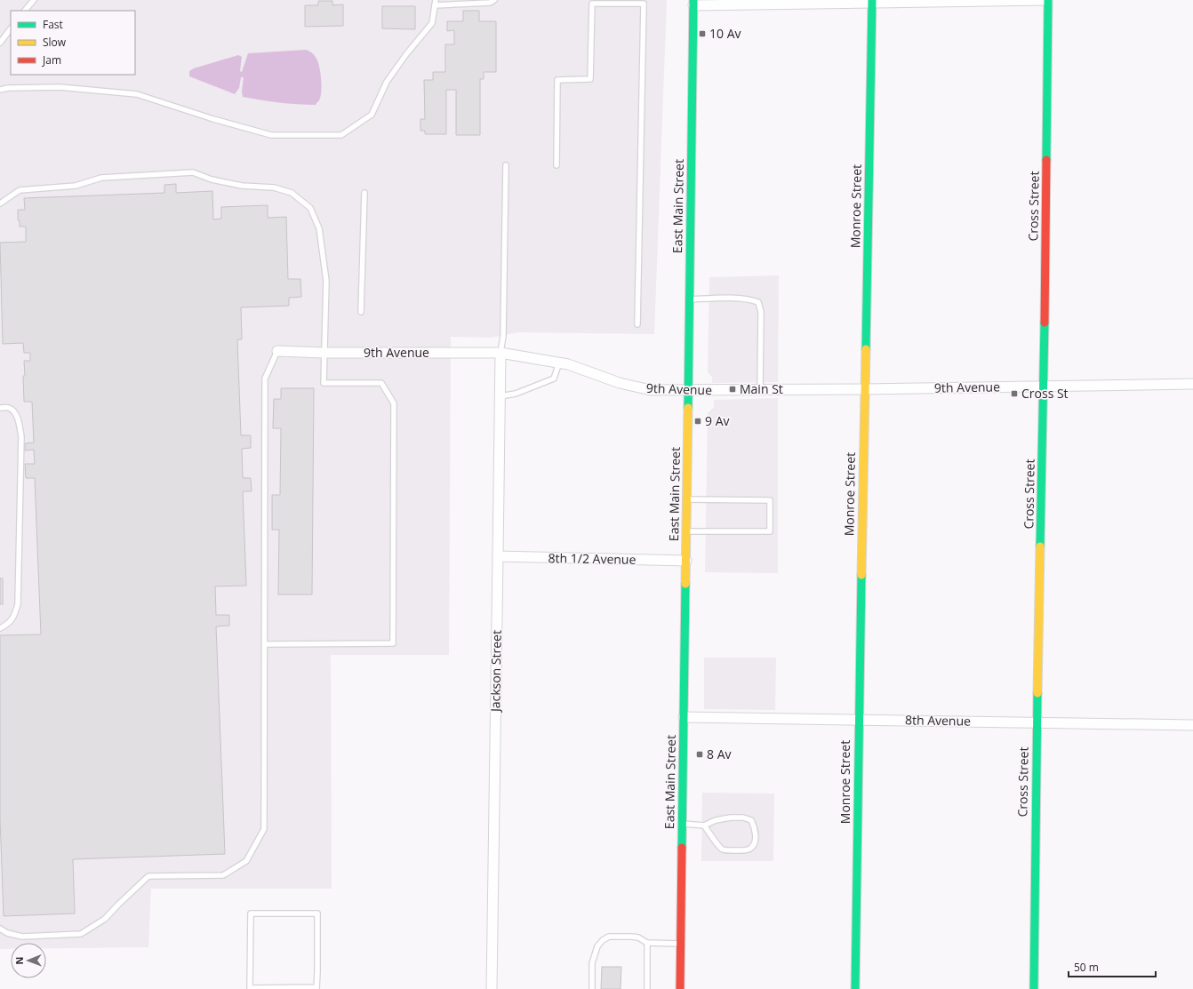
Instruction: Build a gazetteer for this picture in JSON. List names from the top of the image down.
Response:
{
  "streets": {
    "street": [
      "East Main Street",
      "Monroe Street",
      "Cross Street",
      "9th Avenue",
      "8th 1/2 Avenue",
      "Jackson Street",
      "8th Avenue"
    ]
  },
  "crossings": [
    ["East Main Street", "9th Avenue"],
    ["East Main Street", "8th 1/2 Avenue"],
    ["East Main Street", "8th Avenue"],
    ["Monroe Street", "9th Avenue"],
    ["Monroe Street", "8th Avenue"],
    ["Cross Street", "9th Avenue"],
    ["Cross Street", "8th Avenue"],
    ["9th Avenue", "Jackson Street"],
    ["8th 1/2 Avenue", "Jackson Street"]
  ],
  "places": {
    "transit": [
      "10 Av",
      "Main St",
      "Cross St",
      "9 Av",
      "8 Av"
    ]
  },
  "legend": ["Fast", "Slow", "Jam"],
  "scale_bar": "50 m",
  "north": "left"
}
